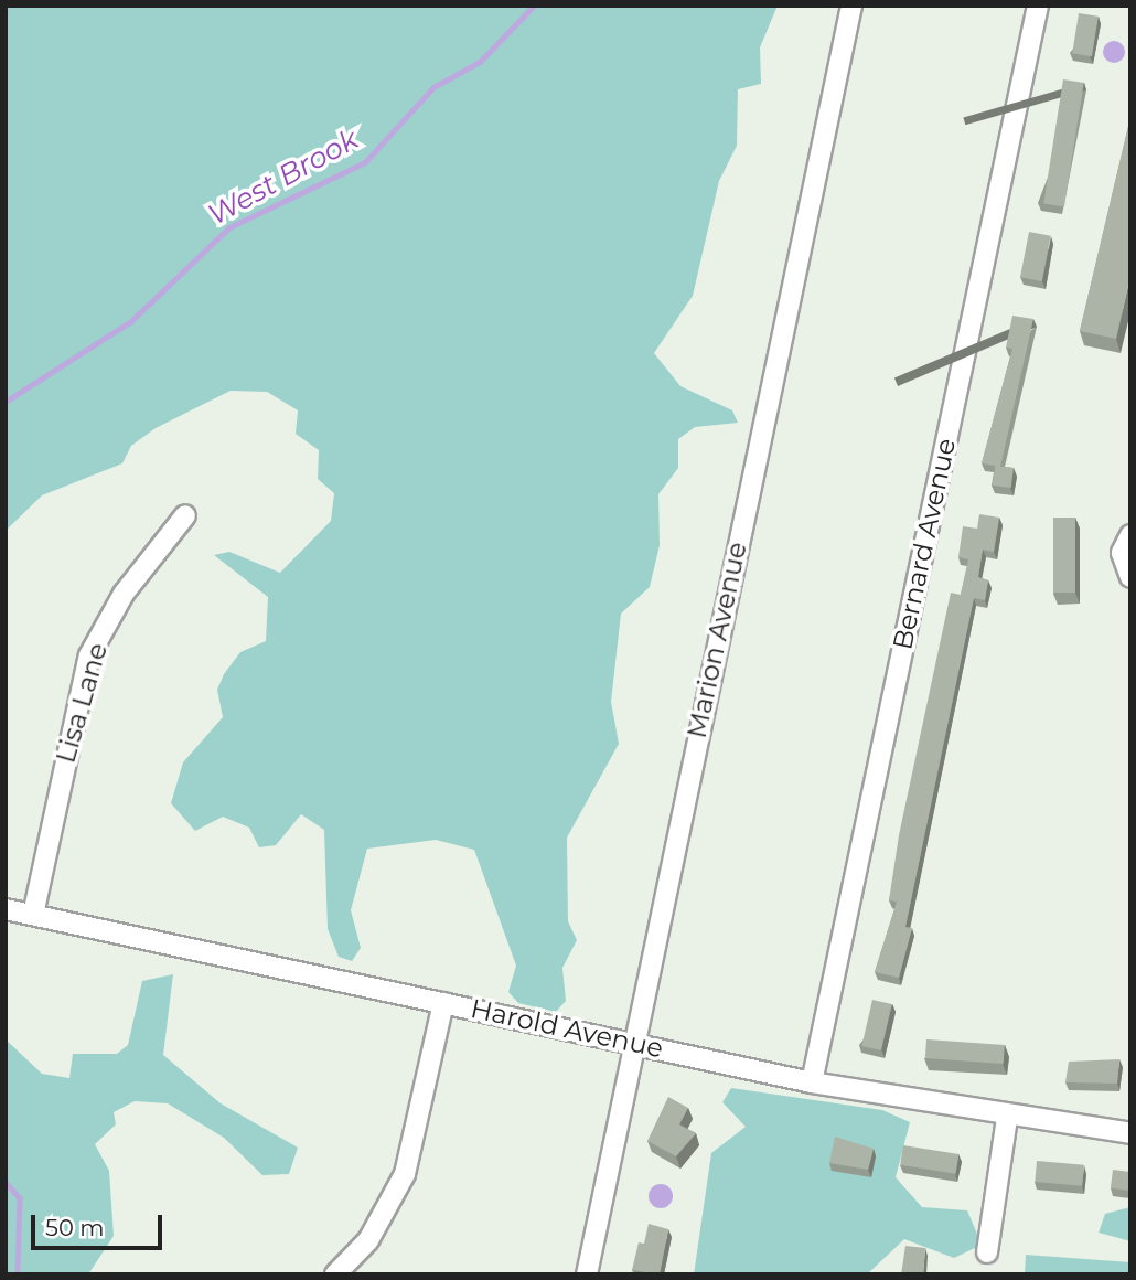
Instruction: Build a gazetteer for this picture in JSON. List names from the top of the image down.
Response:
{
  "streets": {
    "street": [
      "Bernard Avenue",
      "Marion Avenue",
      "Lisa Lane",
      "Harold Avenue"
    ]
  },
  "crossings": [
    ["Bernard Avenue", "Harold Avenue"],
    ["Marion Avenue", "Harold Avenue"],
    ["Lisa Lane", "Harold Avenue"]
  ],
  "water": ["West Brook"],
  "scale_bar": "50 m"
}
